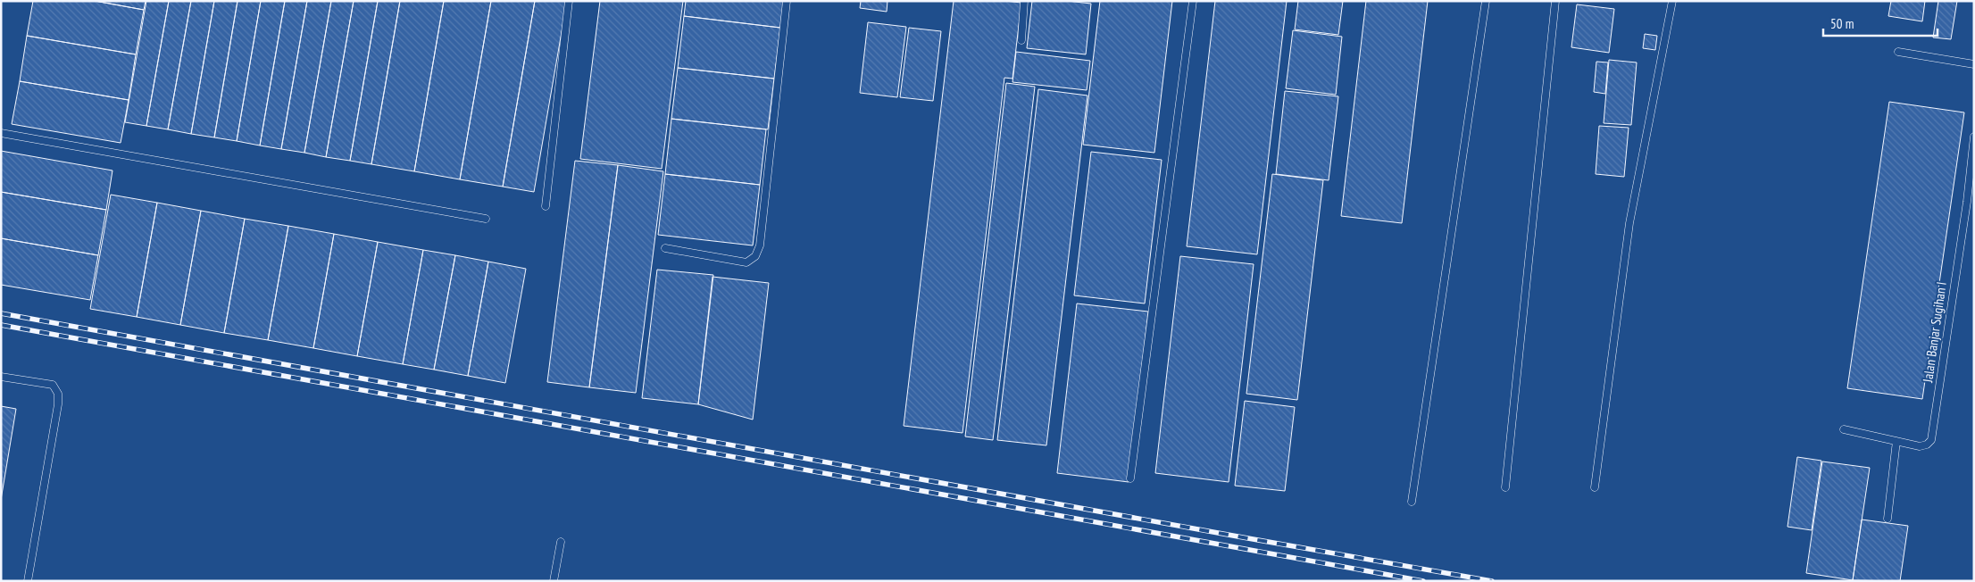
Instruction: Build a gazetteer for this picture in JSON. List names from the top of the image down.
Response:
{
  "streets": {
    "lane": ["Jalan Banjar Sugihan I"]
  },
  "scale_bar": "50 m"
}
